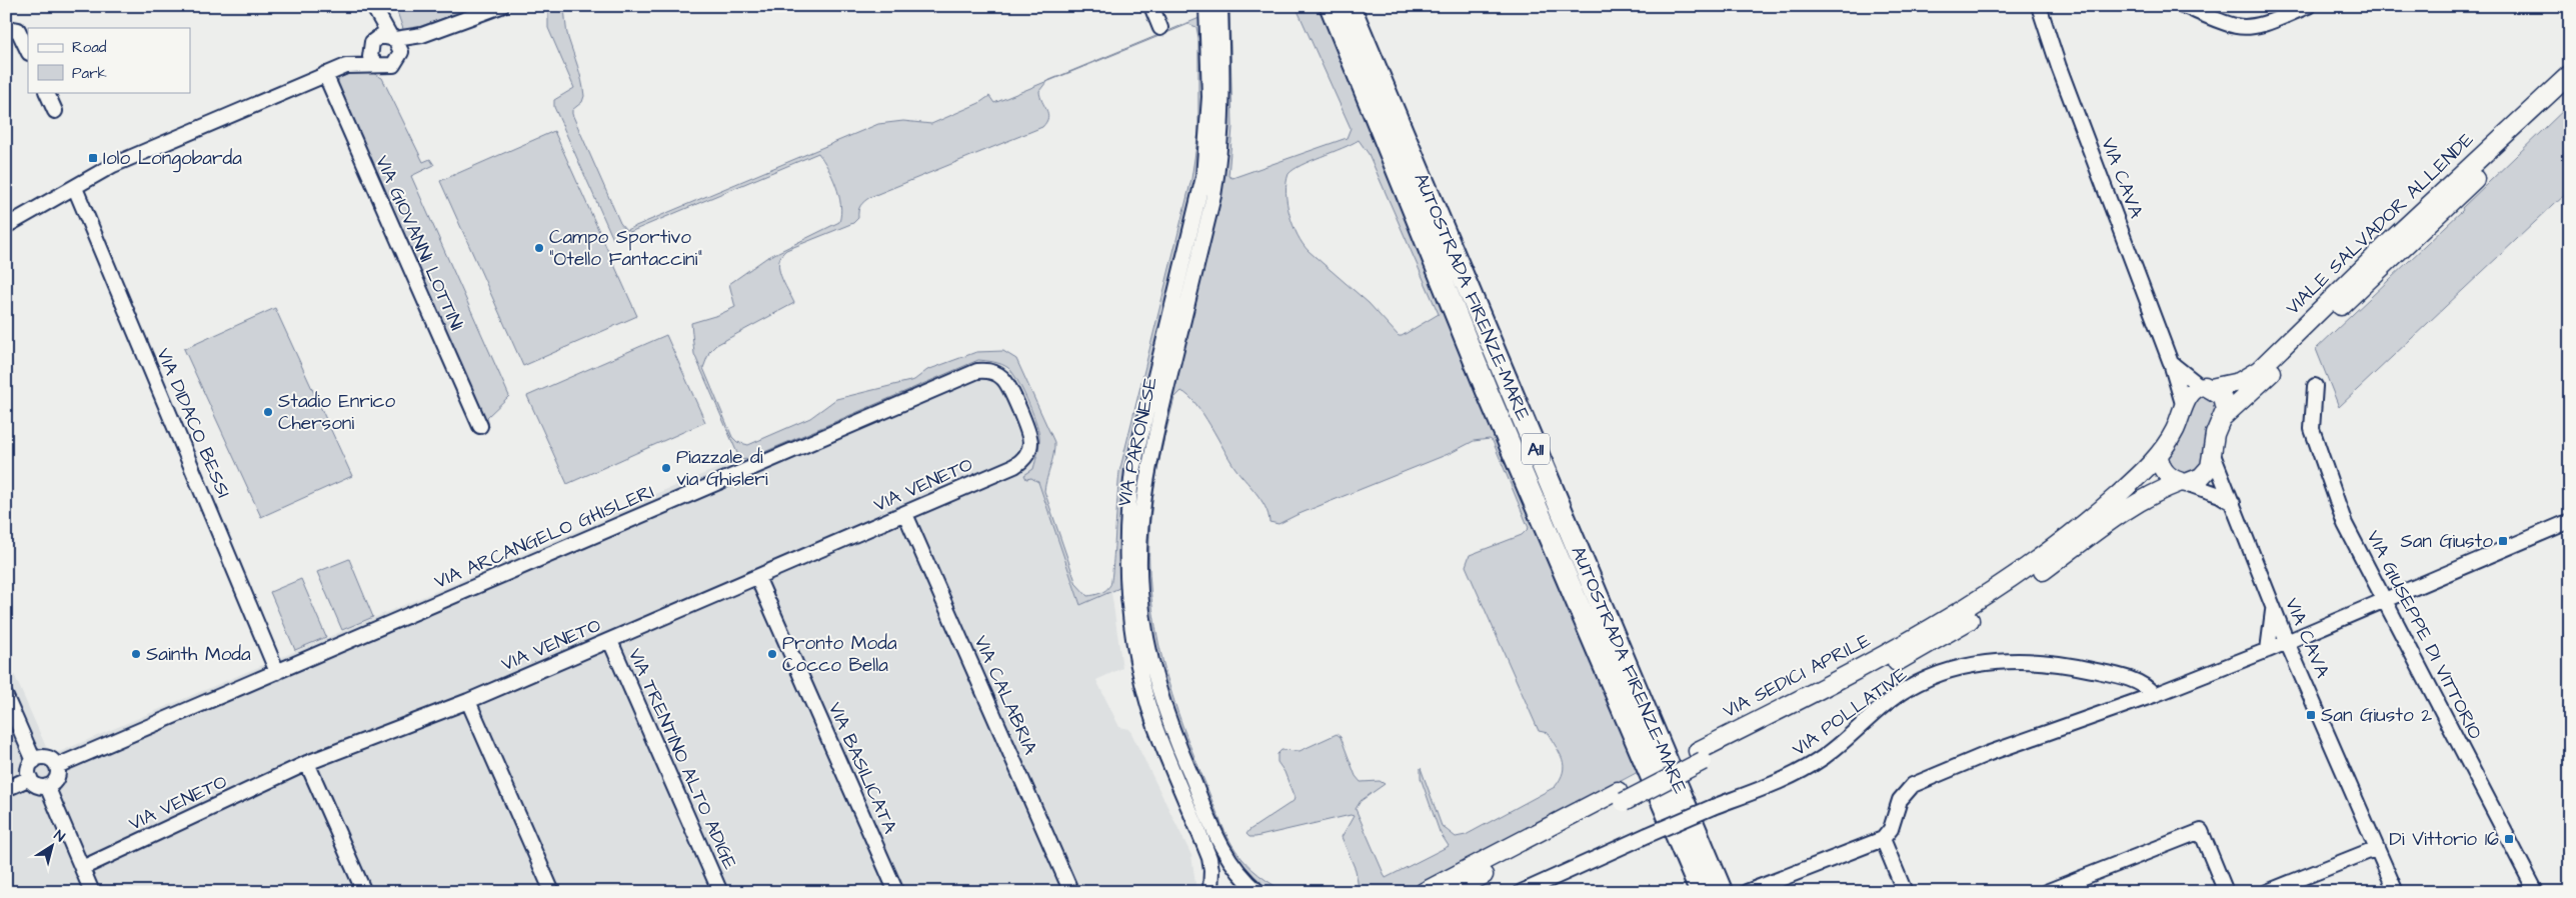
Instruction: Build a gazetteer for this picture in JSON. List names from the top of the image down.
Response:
{
  "streets": {
    "highway": ["AUTOSTRADA FIRENZE-MARE", "A11"],
    "main road": ["VIALE SALVADOR ALLENDE", "VIA SEDICI APRILE"],
    "street": [
      "VIA CAVA",
      "VIA GIOVANNI LOTTINI",
      "VIA DIDACO BESSI",
      "VIA PARONESE",
      "VIA VENETO",
      "VIA ARCANGELO GHISLERI",
      "VIA GIUSEPPE DI VITTORIO",
      "VIA CALABRIA",
      "VIA POLLATIVE",
      "VIA TRENTINO ALTO ADIGE",
      "VIA BASILICATA"
    ]
  },
  "crossings": [
    ["VIA CAVA", "VIA SEDICI APRILE"],
    ["VIALE SALVADOR ALLENDE", "VIA SEDICI APRILE"],
    ["VIA DIDACO BESSI", "VIA ARCANGELO GHISLERI"],
    ["VIA VENETO", "VIA ARCANGELO GHISLERI"],
    ["VIA VENETO", "VIA CALABRIA"],
    ["VIA VENETO", "VIA TRENTINO ALTO ADIGE"],
    ["VIA VENETO", "VIA BASILICATA"]
  ],
  "places": {
    "transit": [
      "Iolo Longobarda",
      "San Giusto",
      "San Giusto 2",
      "Di Vittorio 16"
    ],
    "other": [
      "Campo Sportivo \"Otello Fantaccini\"",
      "Stadio Enrico Chersoni",
      "Piazzale di via Ghisleri",
      "Sainth Moda",
      "Pronto Moda Cocco Bella"
    ]
  },
  "legend": ["Road", "Park"],
  "north": "top right"
}
